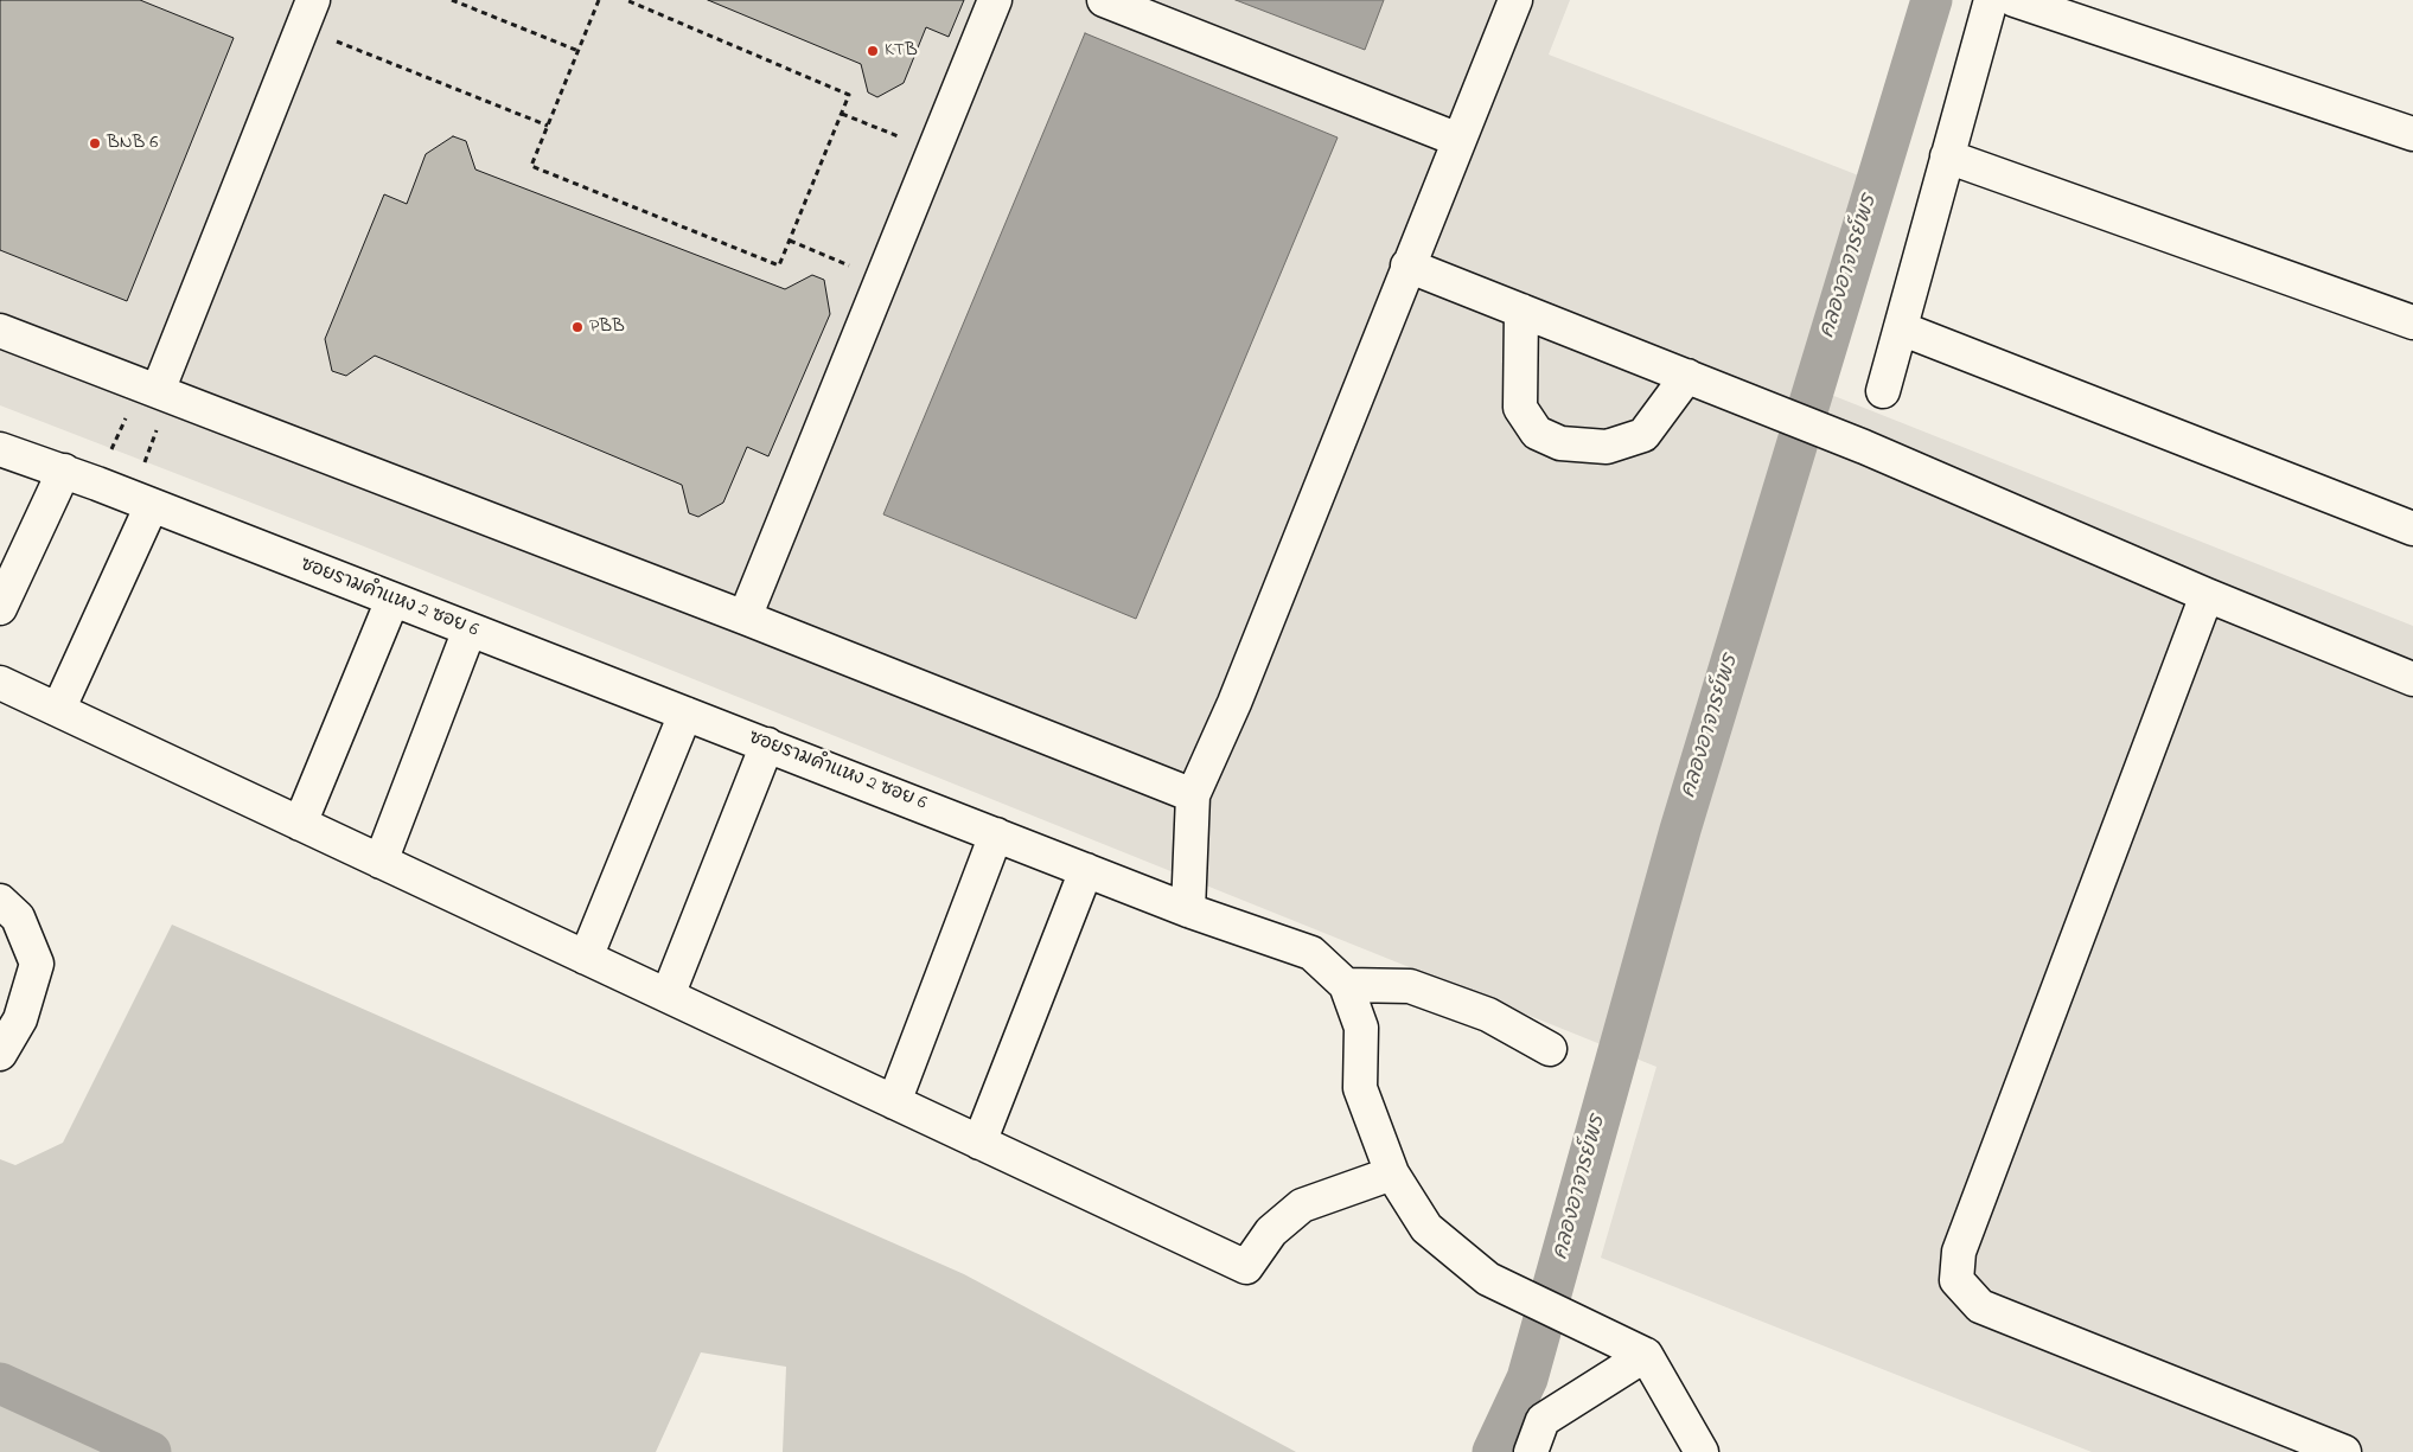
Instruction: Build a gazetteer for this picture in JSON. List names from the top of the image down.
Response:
{
  "streets": {
    "street": ["ซอยรามคำแหง 2 ซอย 6"]
  },
  "water": ["คลองอาจารย์พร"],
  "places": ["KTB", "BNB 6", "PBB"]
}
